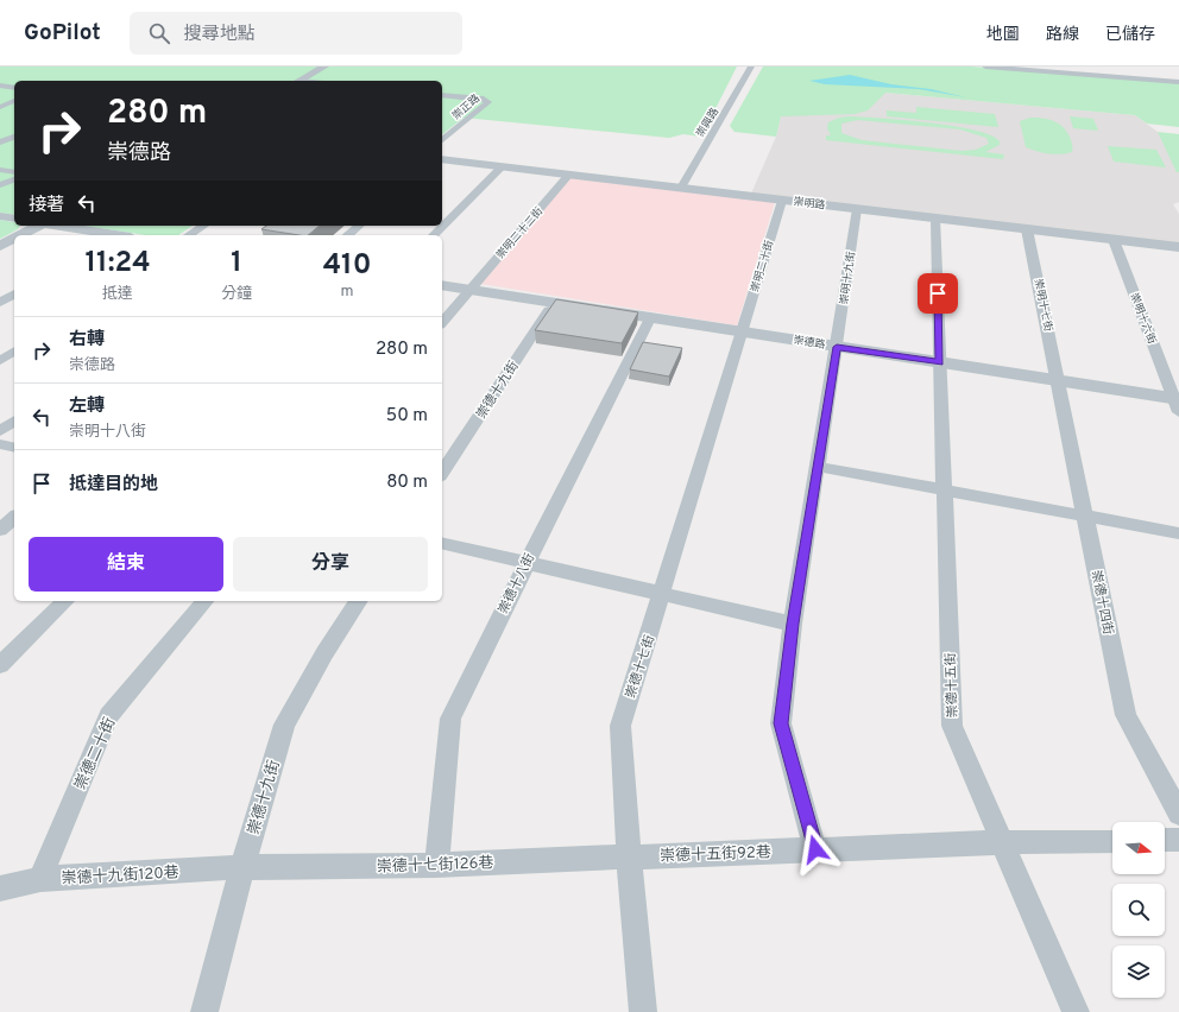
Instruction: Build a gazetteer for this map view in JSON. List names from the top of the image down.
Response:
{
  "streets": {
    "street": [
      "崇正路",
      "崇興路",
      "崇明路",
      "崇明二十二街",
      "崇明二十街",
      "崇明十九街",
      "崇明十七街",
      "崇明十六街",
      "崇德路",
      "崇德十九街",
      "崇德十八街",
      "崇德十四街",
      "崇德十七街",
      "崇德十五街",
      "崇德二十街",
      "崇德十五街92巷",
      "崇德十七街126巷",
      "崇德十九街120巷"
    ]
  },
  "crossings": [
    ["崇興路", "崇明路"],
    ["崇明路", "崇明二十二街"],
    ["崇明路", "崇明二十街"],
    ["崇明路", "崇明十九街"],
    ["崇明路", "崇明十七街"],
    ["崇明路", "崇明十六街"],
    ["崇明路", "崇德十五街"],
    ["崇明二十二街", "崇德路"],
    ["崇明二十街", "崇德路"],
    ["崇明二十街", "崇德十七街"],
    ["崇明十九街", "崇德路"],
    ["崇明十九街", "崇德十五街92巷"],
    ["崇明十七街", "崇德路"],
    ["崇明十七街", "崇德十四街"],
    ["崇明十六街", "崇德路"],
    ["崇德路", "崇德十九街"],
    ["崇德路", "崇德十八街"],
    ["崇德路", "崇德十四街"],
    ["崇德路", "崇德十七街"],
    ["崇德路", "崇德十五街"],
    ["崇德十九街", "崇德十七街126巷"],
    ["崇德十九街", "崇德十九街120巷"],
    ["崇德十八街", "崇德十七街126巷"],
    ["崇德十七街", "崇德十五街92巷"],
    ["崇德十七街", "崇德十七街126巷"],
    ["崇德十五街", "崇德十五街92巷"],
    ["崇德二十街", "崇德十九街120巷"],
    ["崇德十五街92巷", "崇德十七街126巷"],
    ["崇德十七街126巷", "崇德十九街120巷"]
  ],
  "north": "right",
  "page": {
    "header": "GoPilot",
    "search": "搜尋地點",
    "nav": ["地圖", "路線", "已儲存"],
    "turn": ["280 m", "崇德路"],
    "then": "接著",
    "eta": [
      "11:24",
      "抵達",
      "1",
      "分鐘",
      "410",
      "m"
    ],
    "list": [
      {
        "name": "右轉",
        "note": "崇德路",
        "value": "280 m"
      },
      {
        "name": "左轉",
        "note": "崇明十八街",
        "value": "50 m"
      },
      {
        "name": "抵達目的地",
        "value": "80 m"
      }
    ],
    "buttons": ["結束", "分享"]
  }
}
